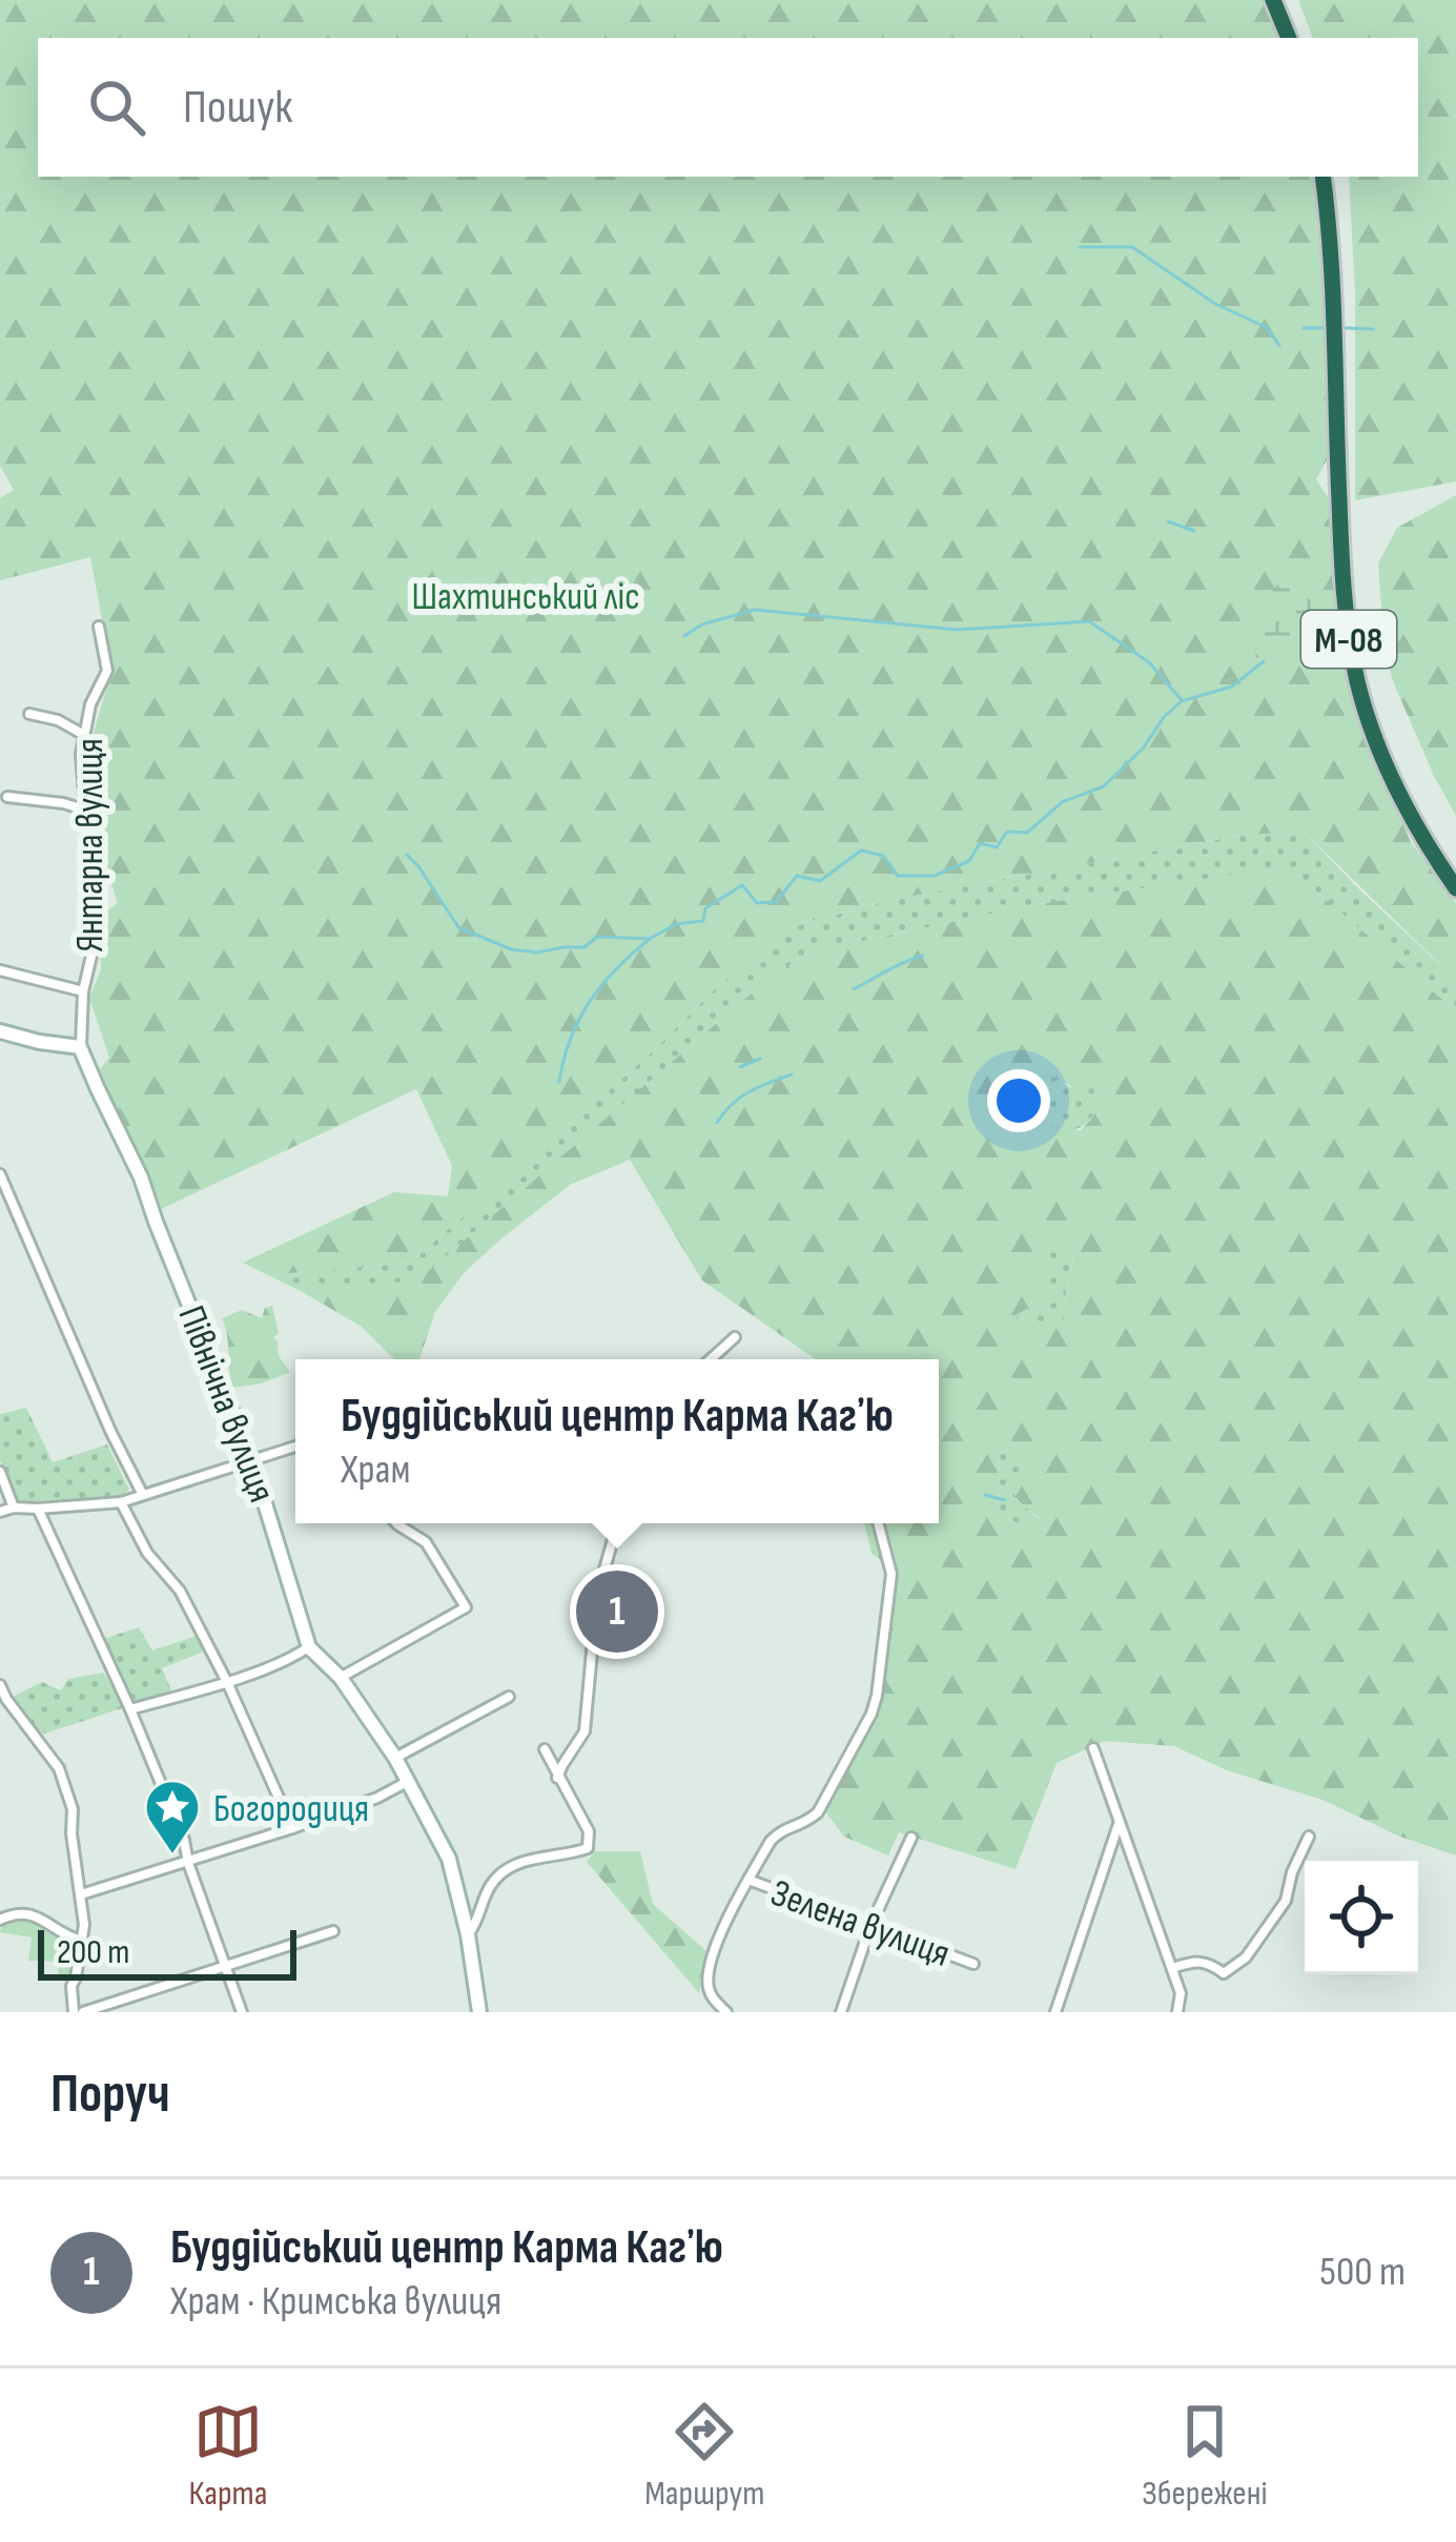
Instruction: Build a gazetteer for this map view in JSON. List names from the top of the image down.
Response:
{
  "streets": {
    "highway": ["М-08"],
    "street": ["Янтарна вулиця", "Північна вулиця", "Зелена вулиця"]
  },
  "crossings": [
    ["Янтарна вулиця", "Північна вулиця"]
  ],
  "parks": ["Шахтинський ліс"],
  "places": {
    "place": ["Богородиця"]
  },
  "scale_bar": "200 m",
  "page": {
    "search": "Пошук",
    "popup": ["Буддійський центр Карма Кагʼю", "Храм"],
    "pins": "1",
    "scale": "200 m",
    "heading": "Поруч",
    "list": [
      {
        "mark": "1",
        "name": "Буддійський центр Карма Кагʼю",
        "note": "Храм · Кримська вулиця",
        "value": "500 m"
      }
    ],
    "nav": ["Карта", "Маршрут", "Збережені"]
  }
}
